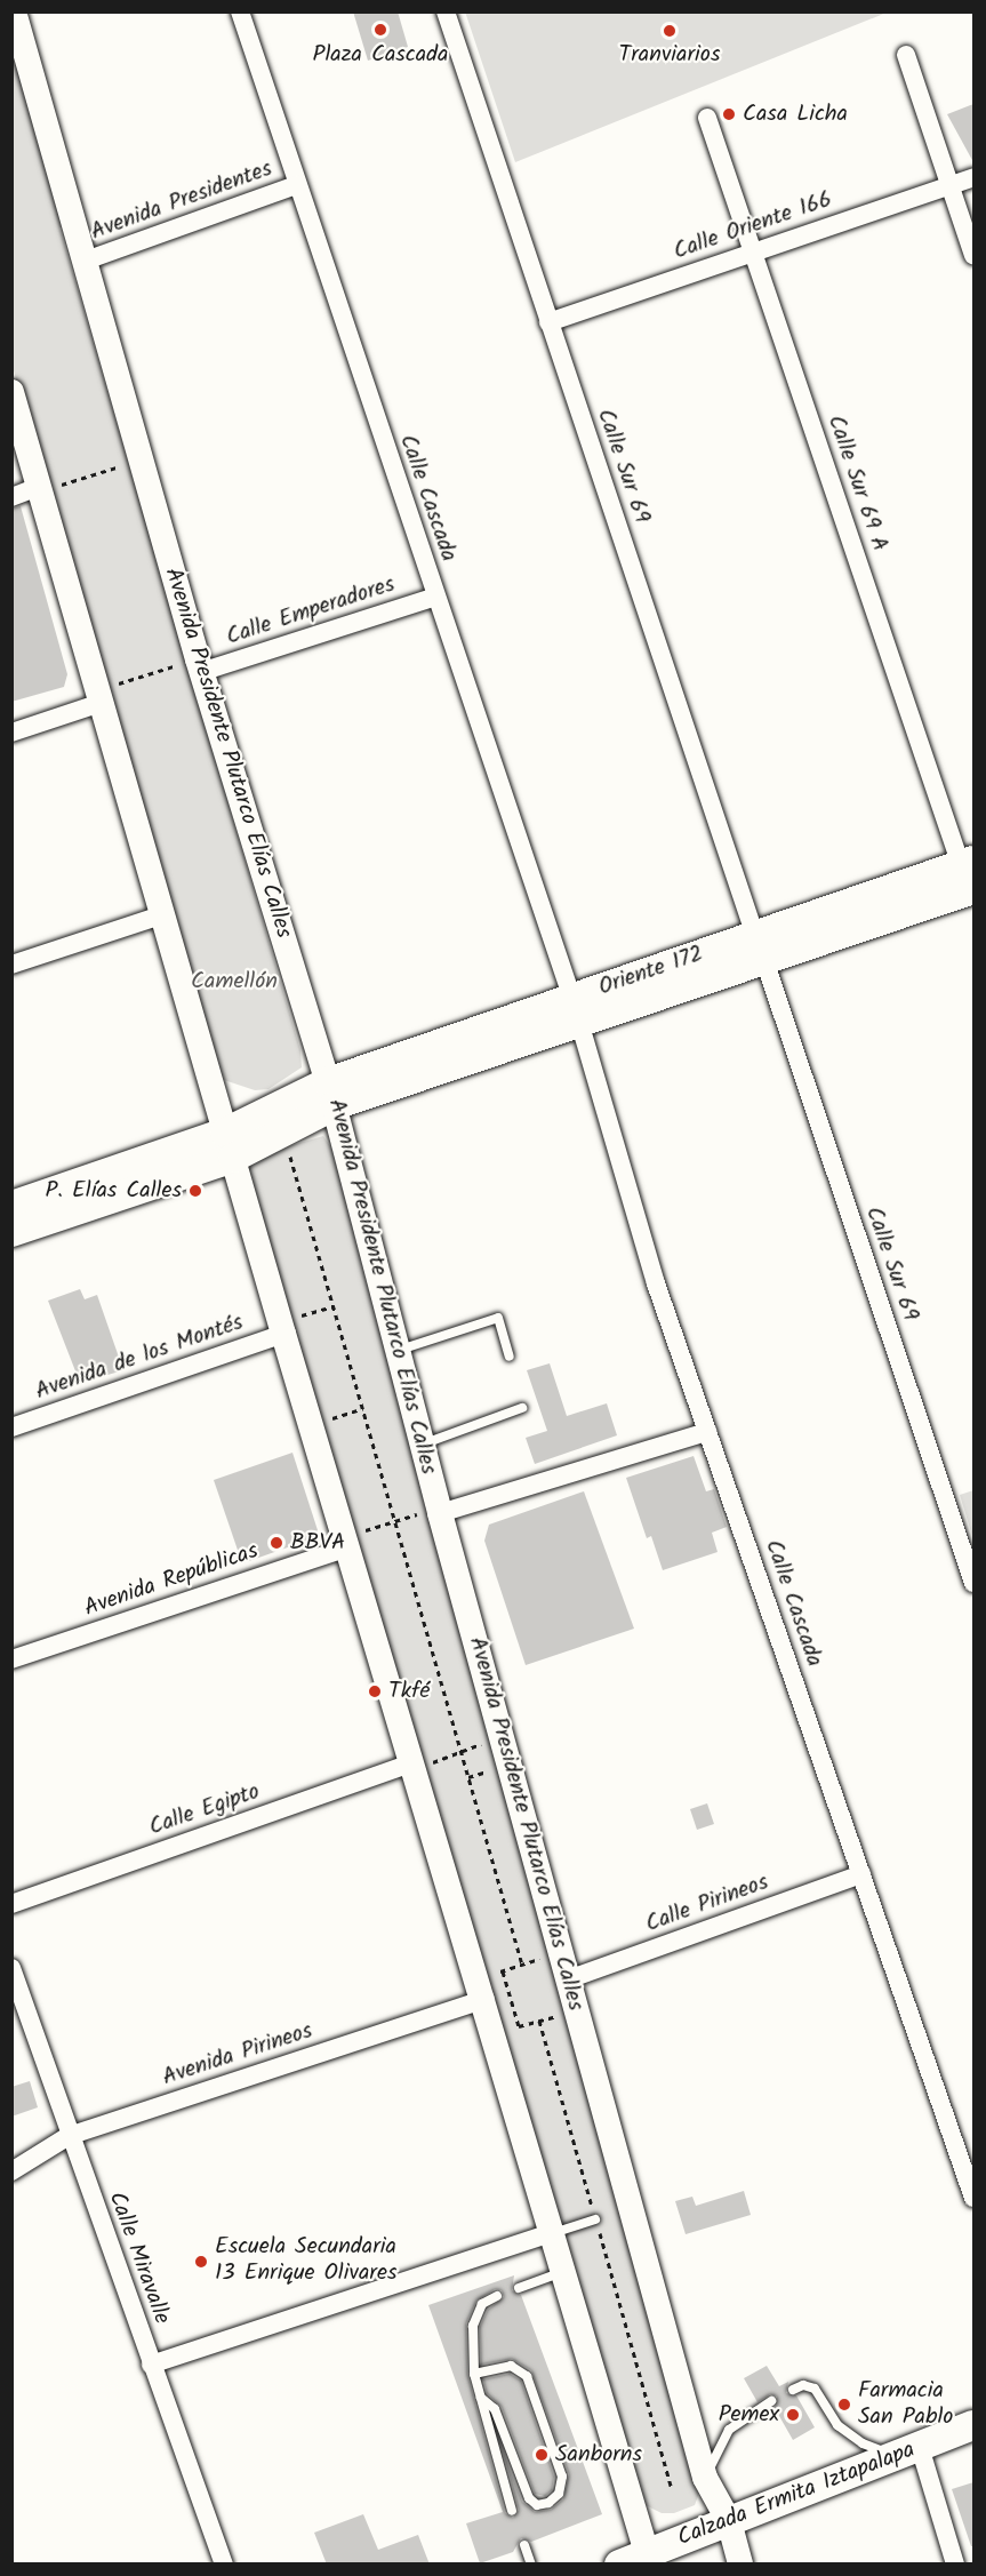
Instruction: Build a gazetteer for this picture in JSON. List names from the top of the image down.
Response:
{
  "streets": {
    "main road": ["Avenida Presidente Plutarco Elías Calles", "Oriente 172", "Calzada Ermita Iztapalapa"],
    "street": [
      "Avenida Presidentes",
      "Calle Oriente 166",
      "Calle Sur 69",
      "Calle Sur 69 A",
      "Calle Cascada",
      "Calle Emperadores",
      "Avenida de los Montés",
      "Avenida Repúblicas",
      "Calle Egipto",
      "Calle Pirineos",
      "Avenida Pirineos",
      "Calle Miravalle"
    ]
  },
  "crossings": [
    ["Avenida Presidentes", "Calle Cascada"],
    ["Avenida Presidentes", "Avenida Presidente Plutarco Elías Calles"],
    ["Calle Oriente 166", "Calle Sur 69"],
    ["Calle Oriente 166", "Calle Sur 69 A"],
    ["Calle Sur 69", "Oriente 172"],
    ["Calle Sur 69 A", "Oriente 172"],
    ["Calle Cascada", "Calle Emperadores"],
    ["Calle Cascada", "Oriente 172"],
    ["Calle Cascada", "Calle Pirineos"],
    ["Calle Emperadores", "Avenida Presidente Plutarco Elías Calles"],
    ["Avenida Presidente Plutarco Elías Calles", "Oriente 172"],
    ["Avenida Presidente Plutarco Elías Calles", "Calle Pirineos"],
    ["Avenida Presidente Plutarco Elías Calles", "Calzada Ermita Iztapalapa"],
    ["Avenida Pirineos", "Calle Miravalle"]
  ],
  "parks": ["Camellón"],
  "places": [
    "Plaza Cascada",
    "Tranviarios",
    "Casa Licha",
    "P. Elías Calles",
    "BBVA",
    "Tkfé",
    "Escuela Secundaria 13 Enrique Olivares",
    "Farmacia San Pablo",
    "Pemex",
    "Sanborns"
  ]
}
